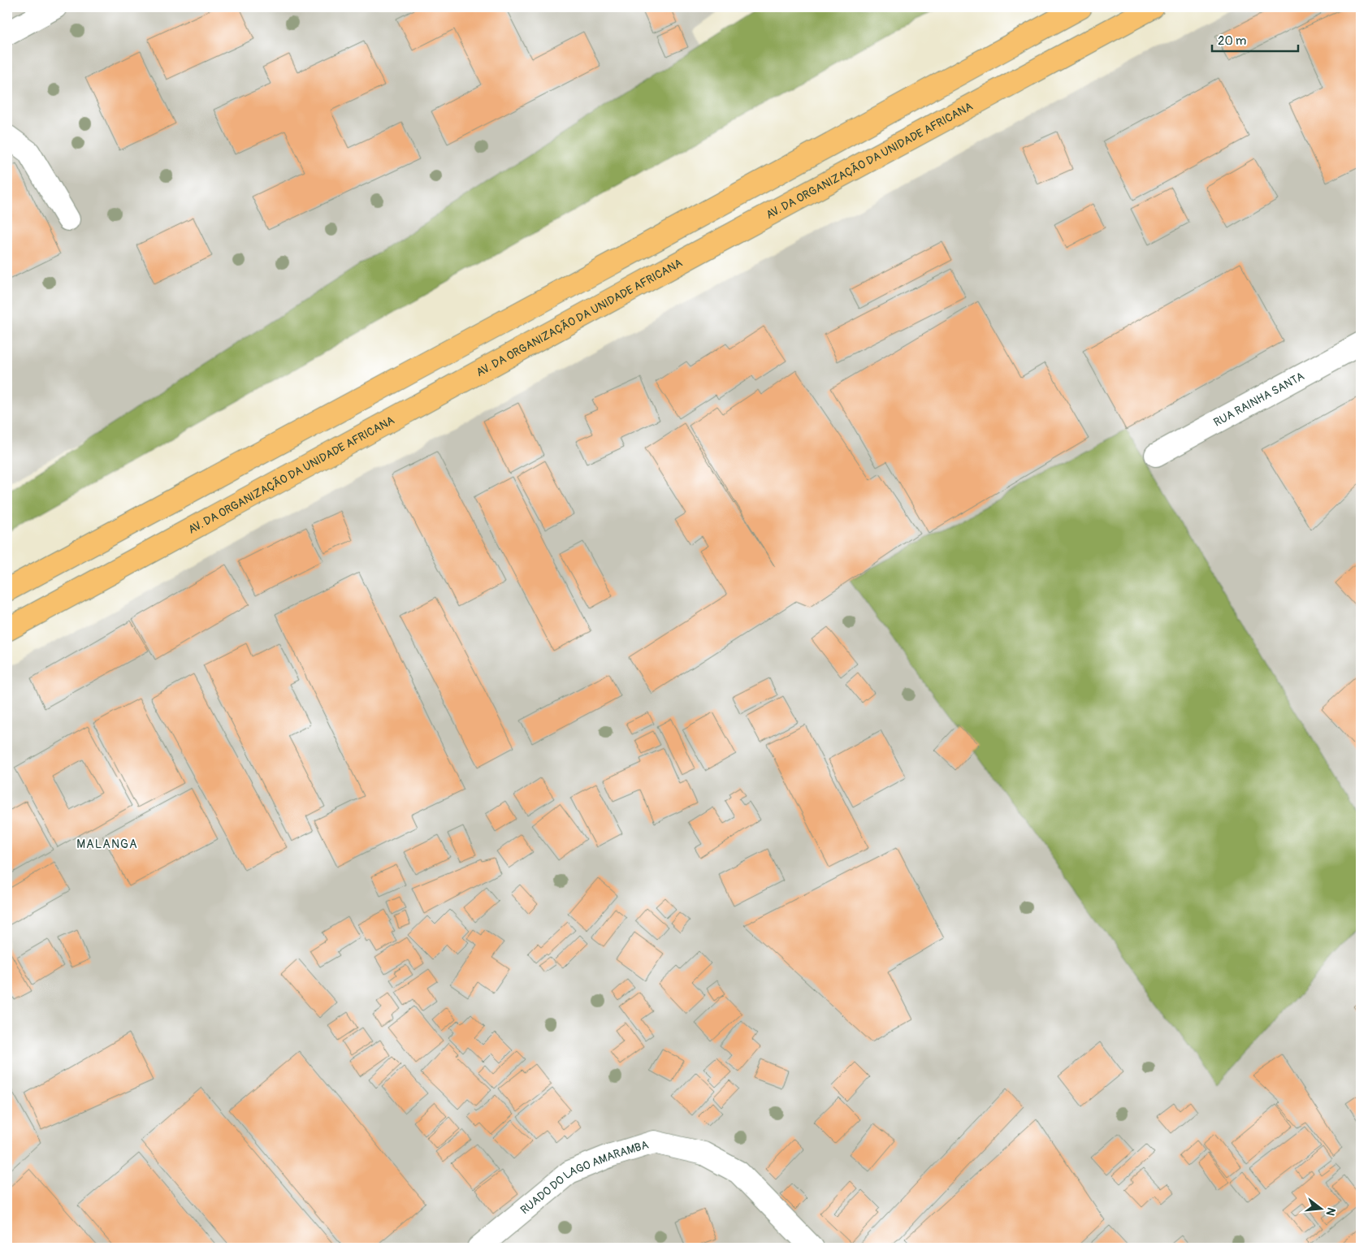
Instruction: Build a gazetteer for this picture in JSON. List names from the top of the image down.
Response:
{
  "streets": {
    "highway": ["AV. DA ORGANIZAÇÃO DA UNIDADE AFRICANA"],
    "street": ["RUA RAINHA SANTA", "RUADO DO LAGO AMARAMBA"]
  },
  "districts": ["MALANGA"],
  "scale_bar": "20 m",
  "north": "right"
}
